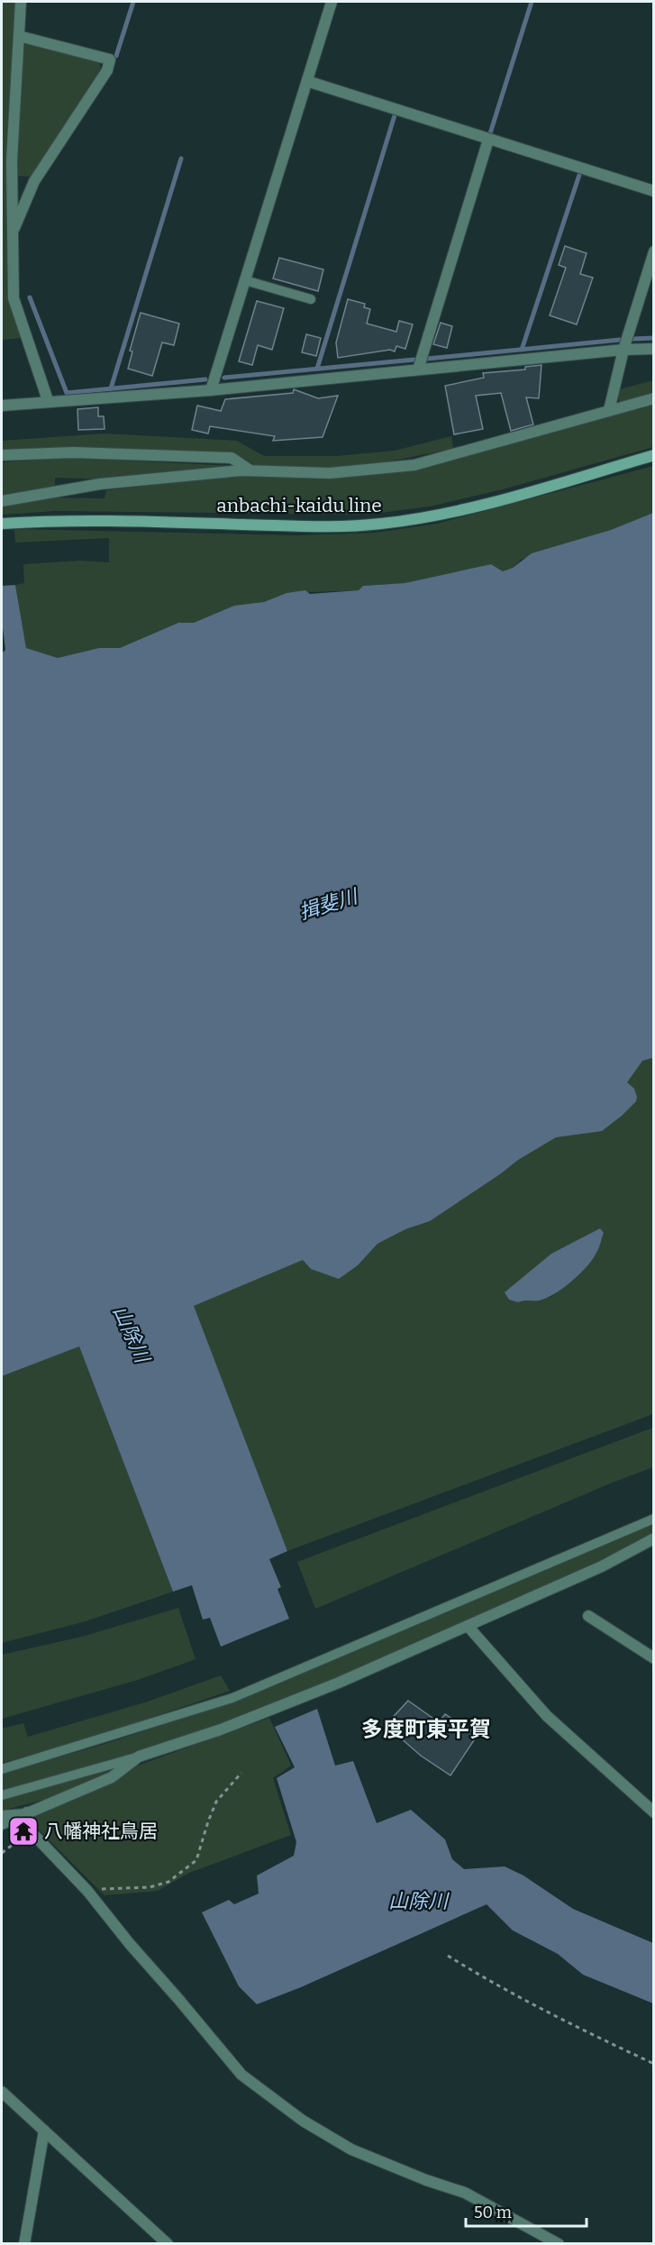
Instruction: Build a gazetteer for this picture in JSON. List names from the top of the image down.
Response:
{
  "streets": {
    "main road": ["anbachi-kaidu line"]
  },
  "districts": ["多度町東平賀"],
  "water": ["揖斐川", "山除川"],
  "places": {
    "temple": ["八幡神社鳥居"]
  },
  "scale_bar": "50 m"
}
